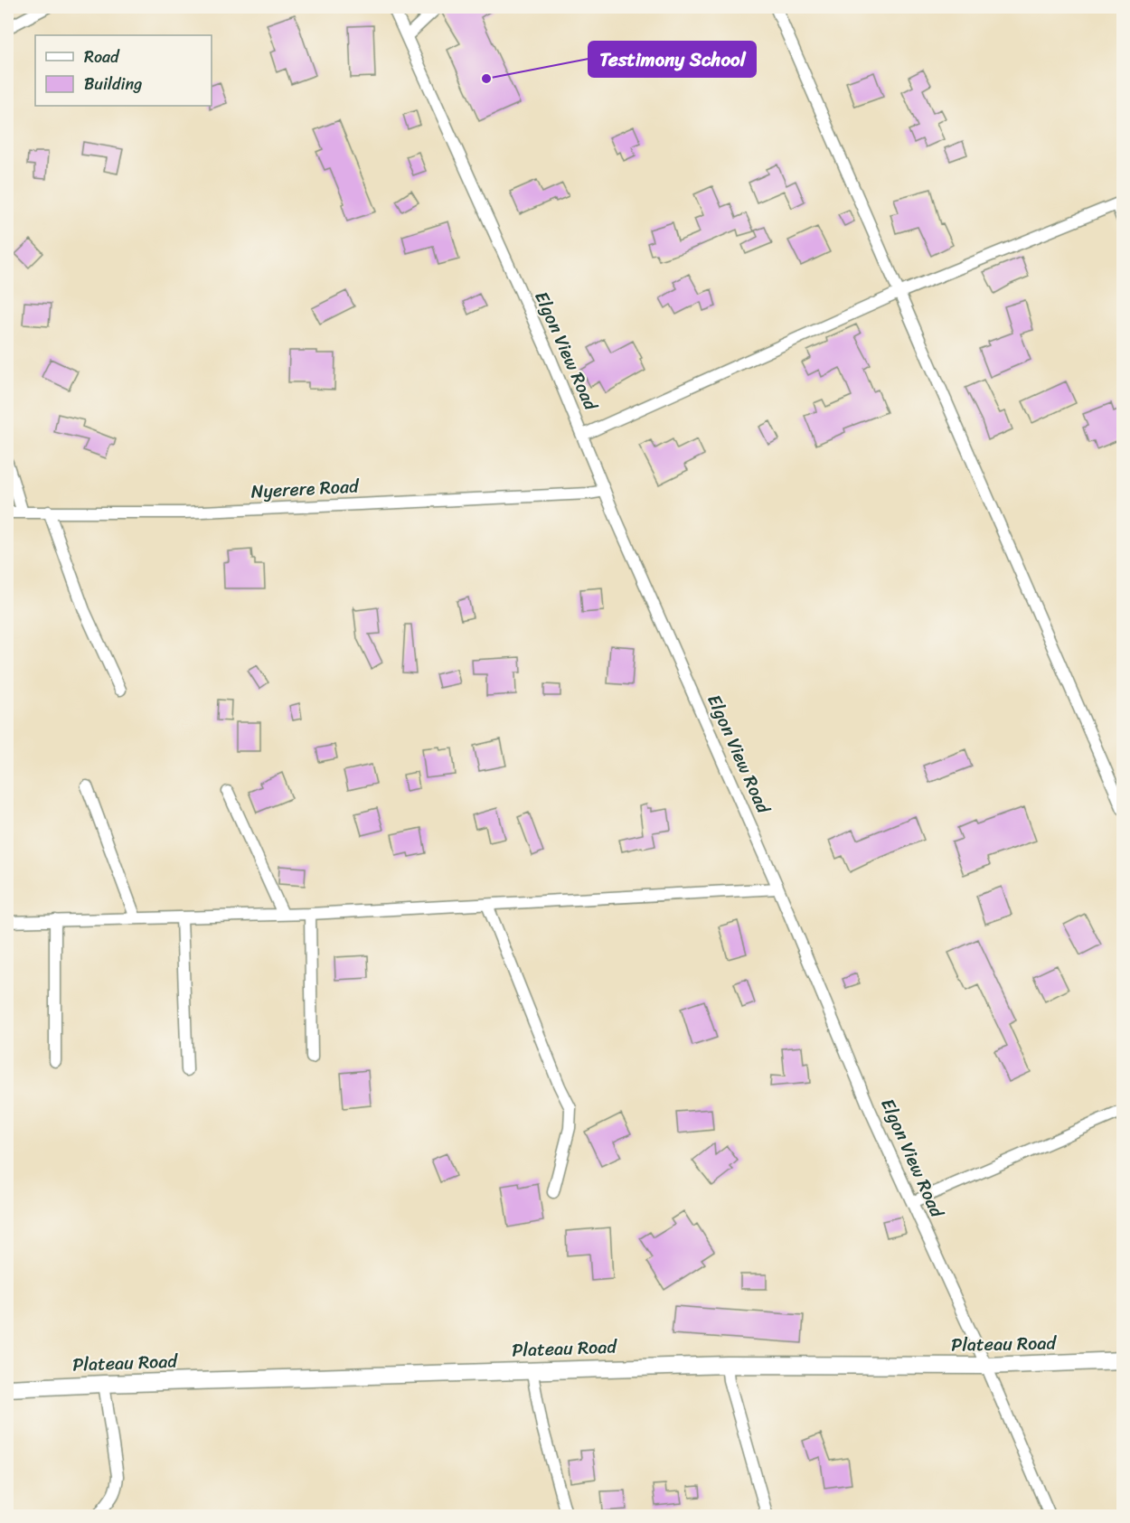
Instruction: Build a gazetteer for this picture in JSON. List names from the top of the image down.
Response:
{
  "streets": {
    "street": ["Elgon View Road", "Nyerere Road", "Plateau Road"]
  },
  "crossings": [
    ["Elgon View Road", "Nyerere Road"],
    ["Elgon View Road", "Plateau Road"]
  ],
  "places": ["Testimony School"],
  "legend": ["Road", "Building"]
}
